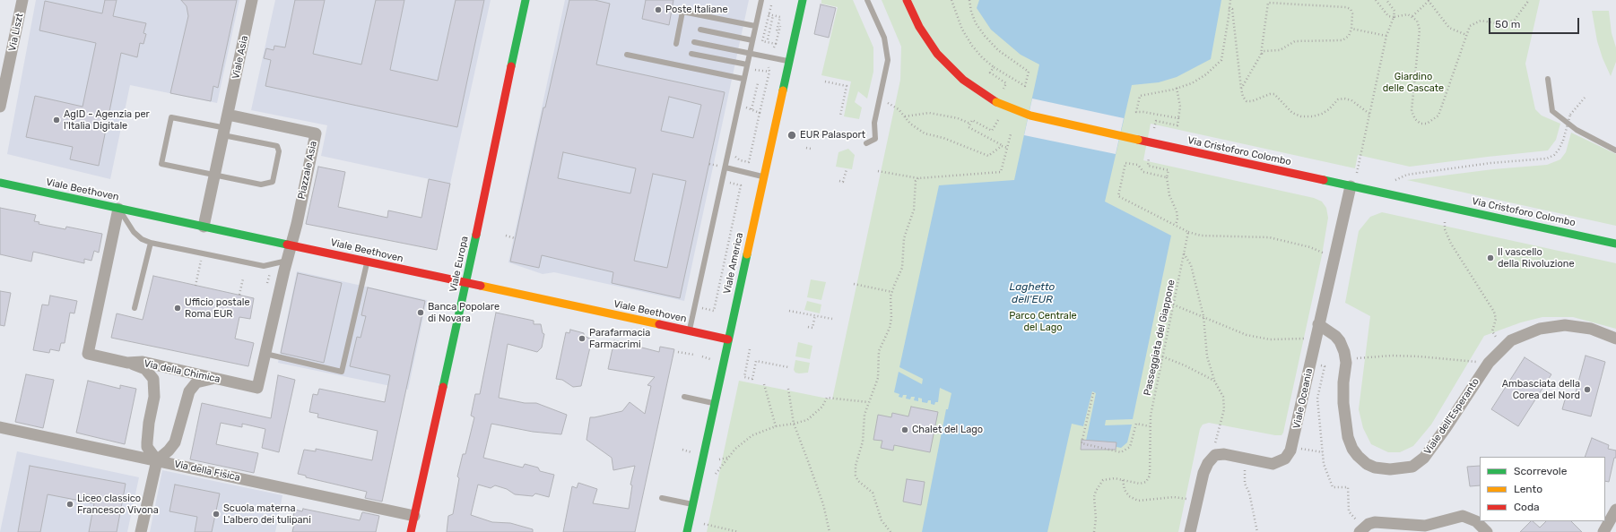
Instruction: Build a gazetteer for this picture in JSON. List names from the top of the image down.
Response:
{
  "streets": {
    "street": [
      "Via Liszt",
      "Viale Asia",
      "Via Cristoforo Colombo",
      "Piazzale Asia",
      "Viale Beethoven",
      "Viale America",
      "Viale Europa",
      "Via della Chimica",
      "Viale Oceania",
      "Viale dell'Esperanto",
      "Via della Fisica"
    ],
    "path": ["Passeggiata del Giappone"]
  },
  "crossings": [
    ["Viale Asia", "Piazzale Asia"],
    ["Via Cristoforo Colombo", "Viale Oceania"],
    ["Piazzale Asia", "Viale Beethoven"],
    ["Piazzale Asia", "Via della Chimica"],
    ["Viale Beethoven", "Viale America"],
    ["Viale Beethoven", "Viale Europa"],
    ["Viale Beethoven", "Via della Chimica"],
    ["Viale Europa", "Via della Fisica"],
    ["Viale Oceania", "Viale dell'Esperanto"]
  ],
  "water": ["Laghetto dell'EUR"],
  "parks": ["Giardino delle Cascate", "Parco Centrale del Lago"],
  "places": [
    "Poste Italiane",
    "AgID - Agenzia per l'Italia Digitale",
    "EUR Palasport",
    "Il vascello della Rivoluzione",
    "Ufficio postale Roma EUR",
    "Banca Popolare di Novara",
    "Parafarmacia Farmacrimi",
    "Ambasciata della Corea del Nord",
    "Chalet del Lago",
    "Liceo classico Francesco Vivona",
    "Scuola materna L'albero dei tulipani"
  ],
  "legend": ["Scorrevole", "Lento", "Coda"],
  "scale_bar": "50 m"
}
